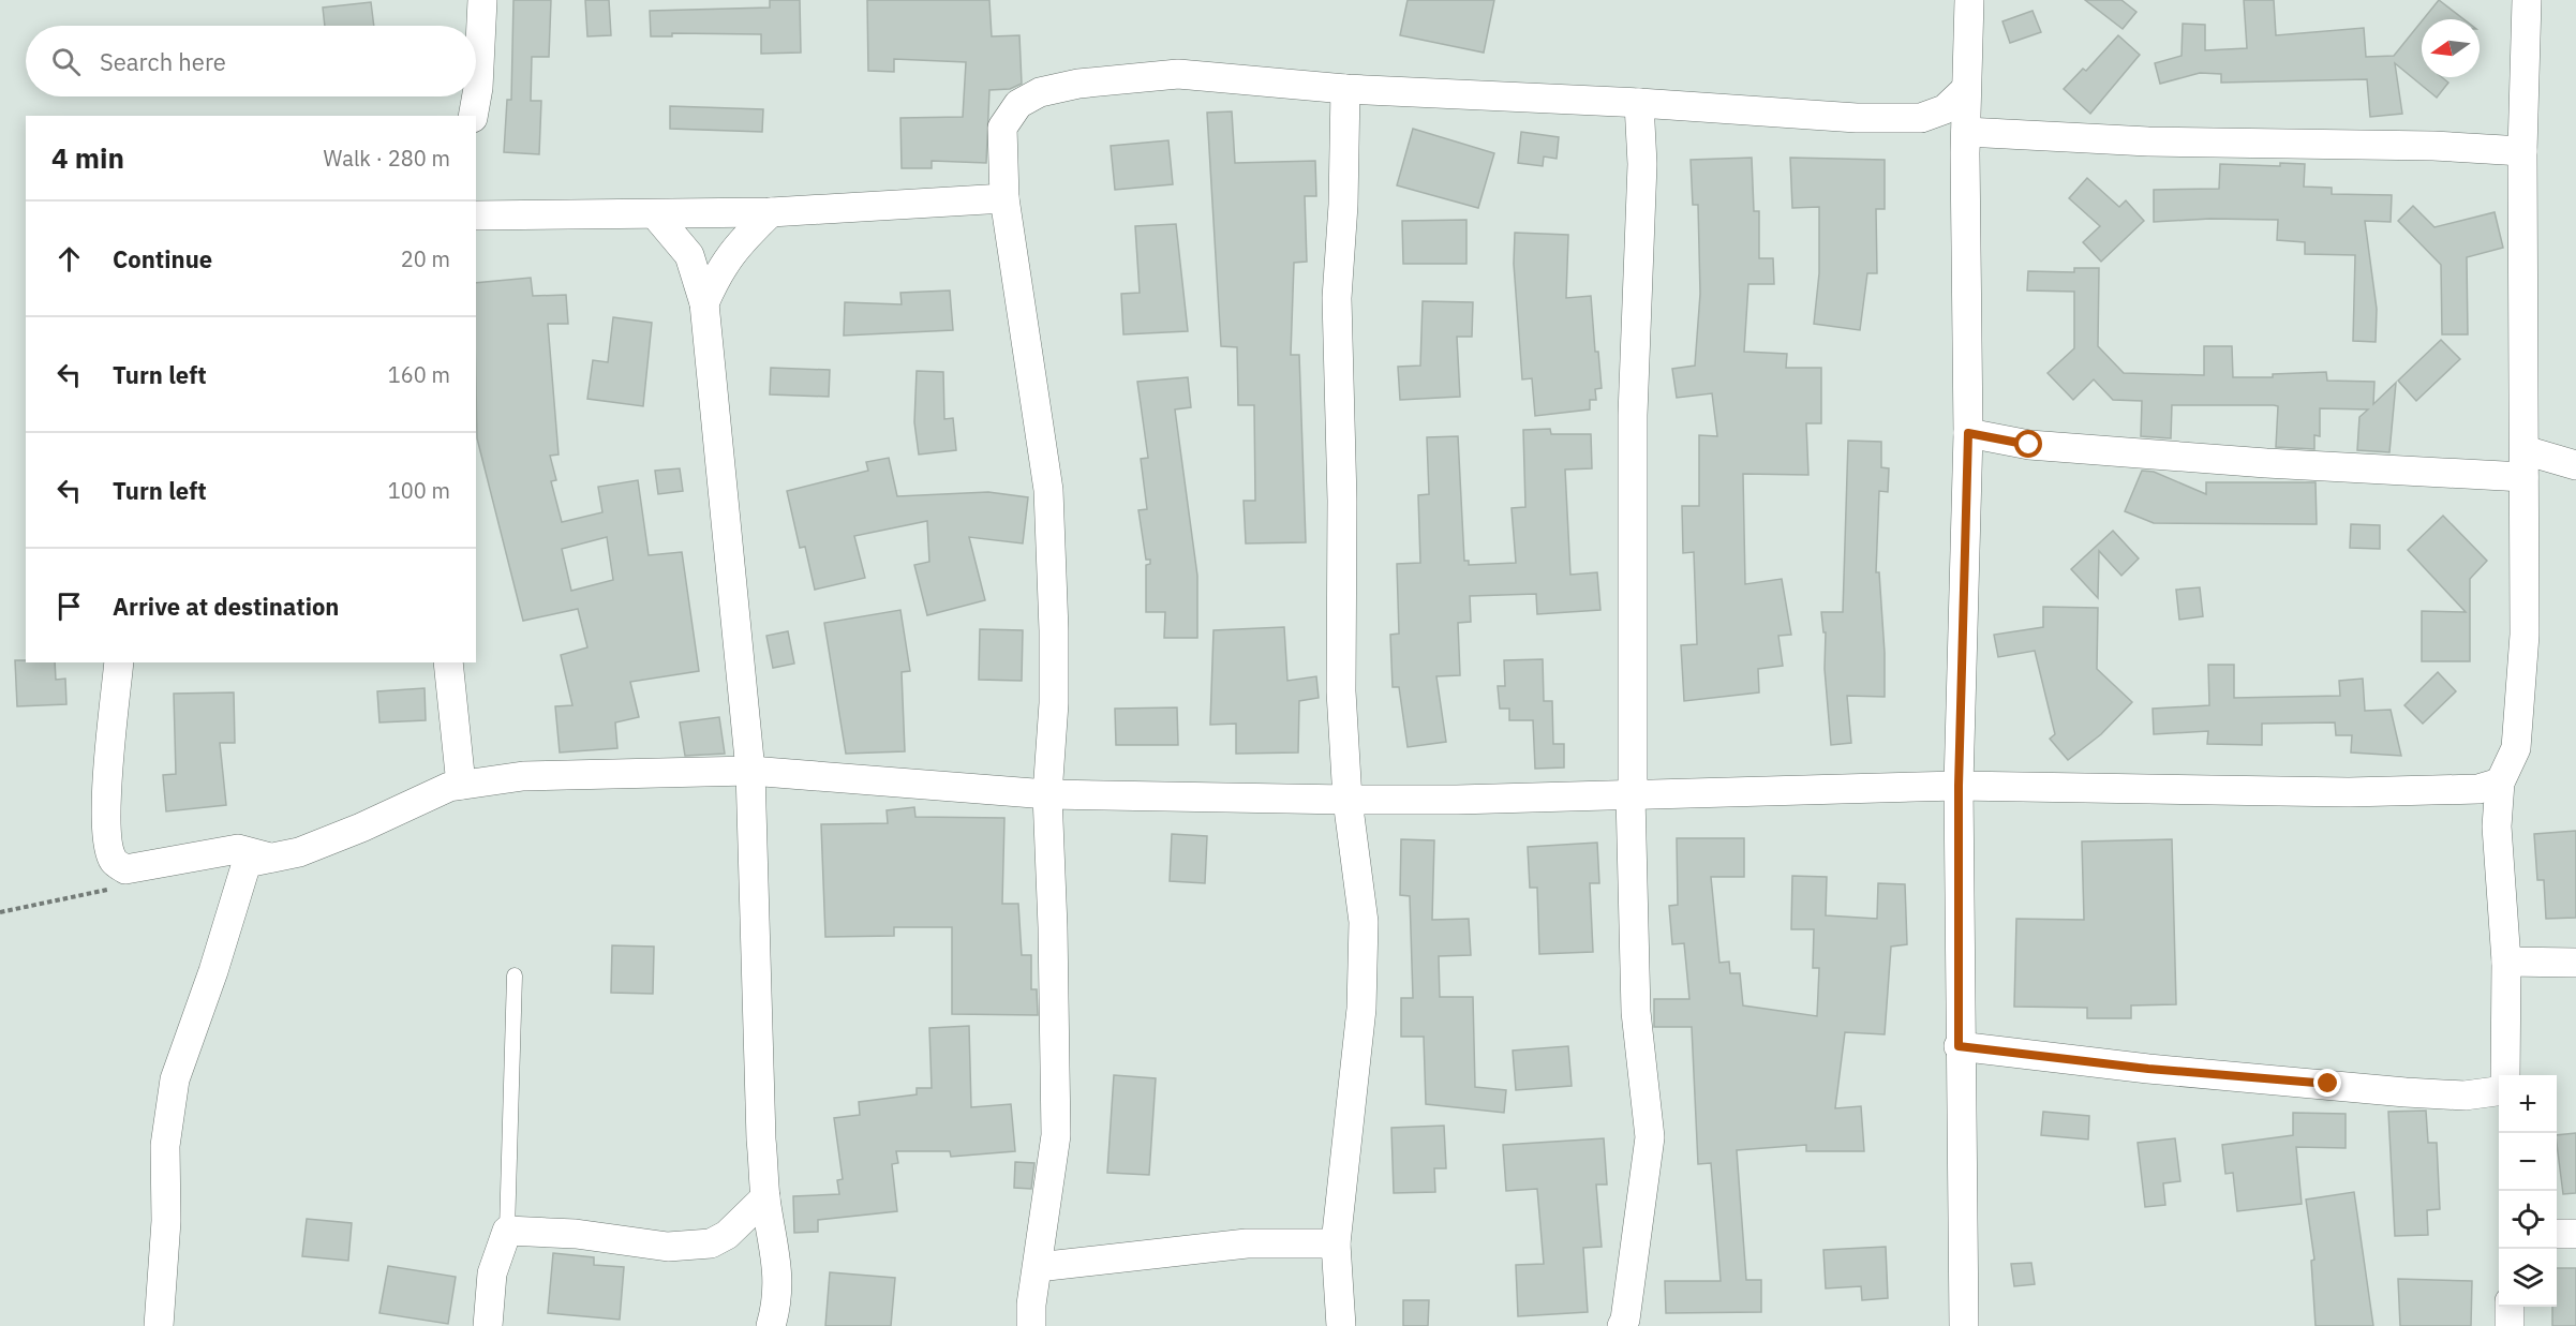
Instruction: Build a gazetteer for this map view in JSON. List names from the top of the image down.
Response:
{
  "north": "left",
  "page": {
    "search": "Search here",
    "heading": ["4 min", "Walk · 280 m"],
    "list": [
      ["Continue", "20 m"],
      ["Turn left", "160 m"],
      ["Turn left", "100 m"],
      "Arrive at destination"
    ],
    "map_buttons": ["+", "−"]
  }
}
